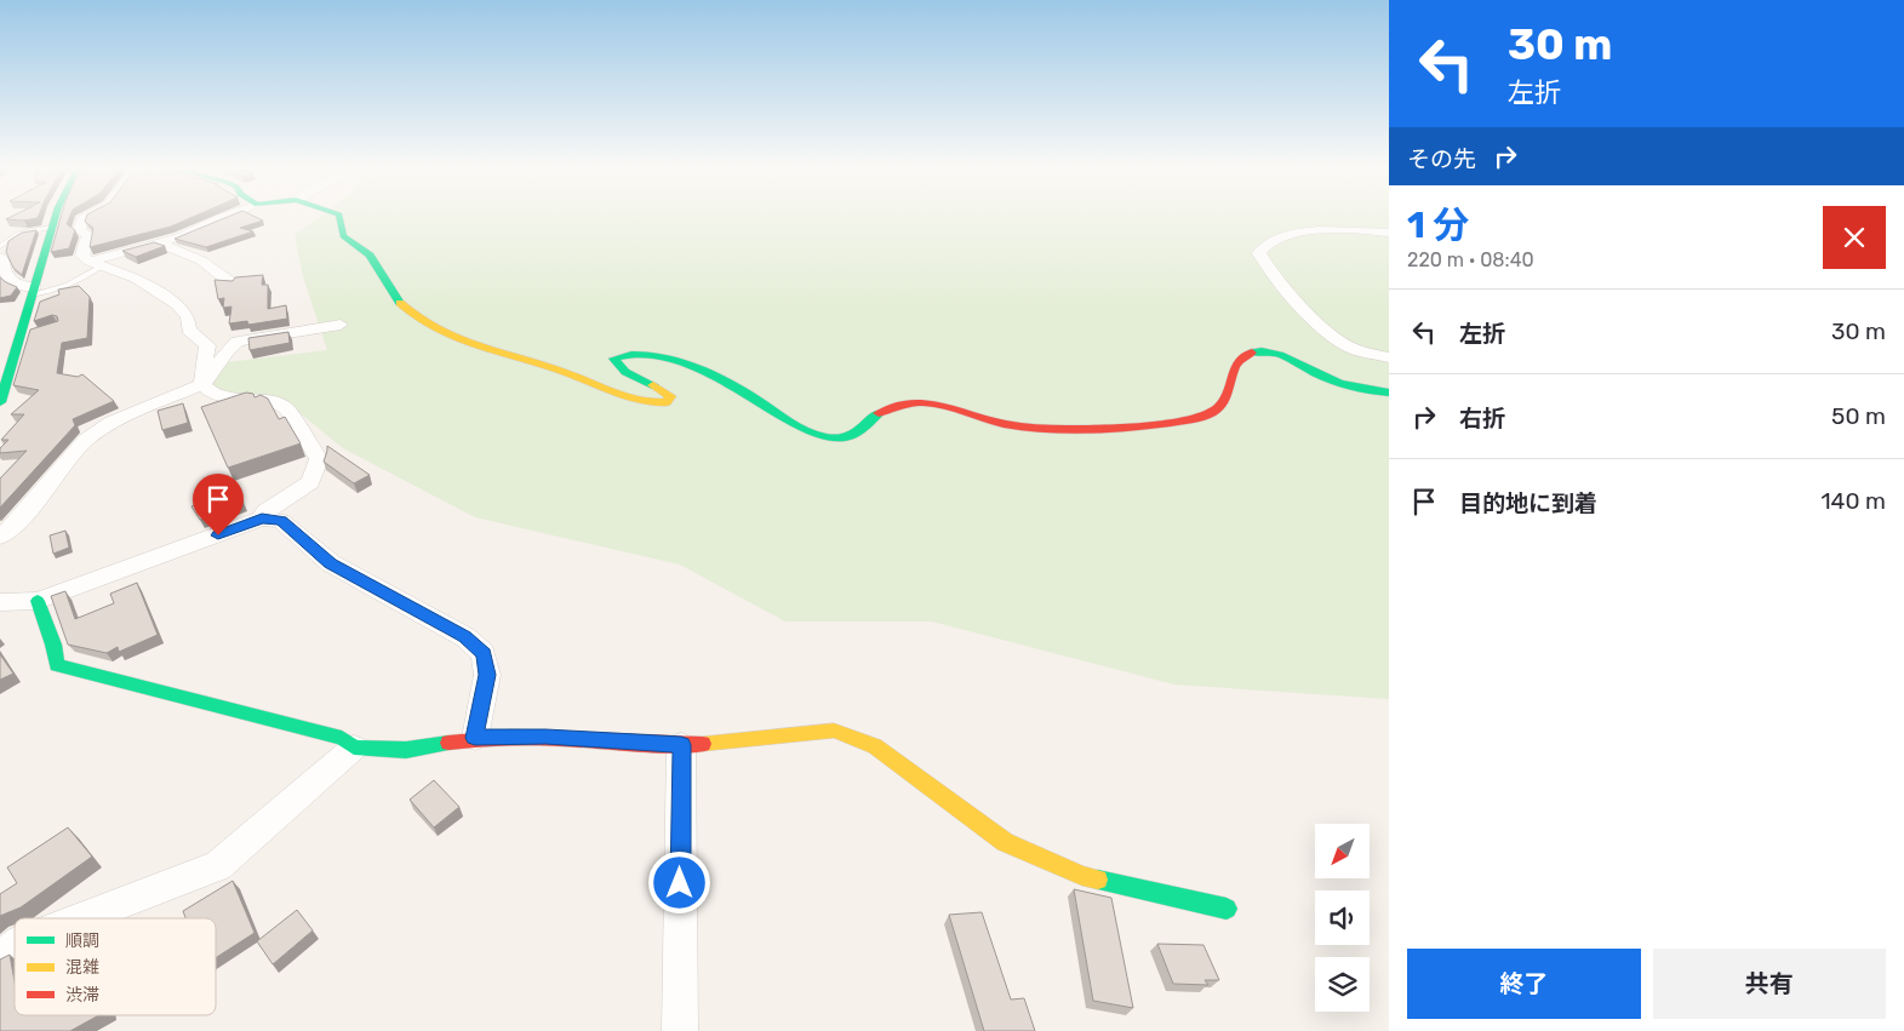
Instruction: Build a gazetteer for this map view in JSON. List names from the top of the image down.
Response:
{
  "legend": ["順調", "混雑", "渋滞"],
  "north": "bottom left",
  "page": {
    "turn": ["30 m", "左折"],
    "then": "その先",
    "heading": ["1 分", "220 m · 08:40"],
    "list": [
      {
        "name": "左折",
        "value": "30 m"
      },
      {
        "name": "右折",
        "value": "50 m"
      },
      {
        "name": "目的地に到着",
        "value": "140 m"
      }
    ],
    "buttons": ["終了", "共有"]
  }
}
